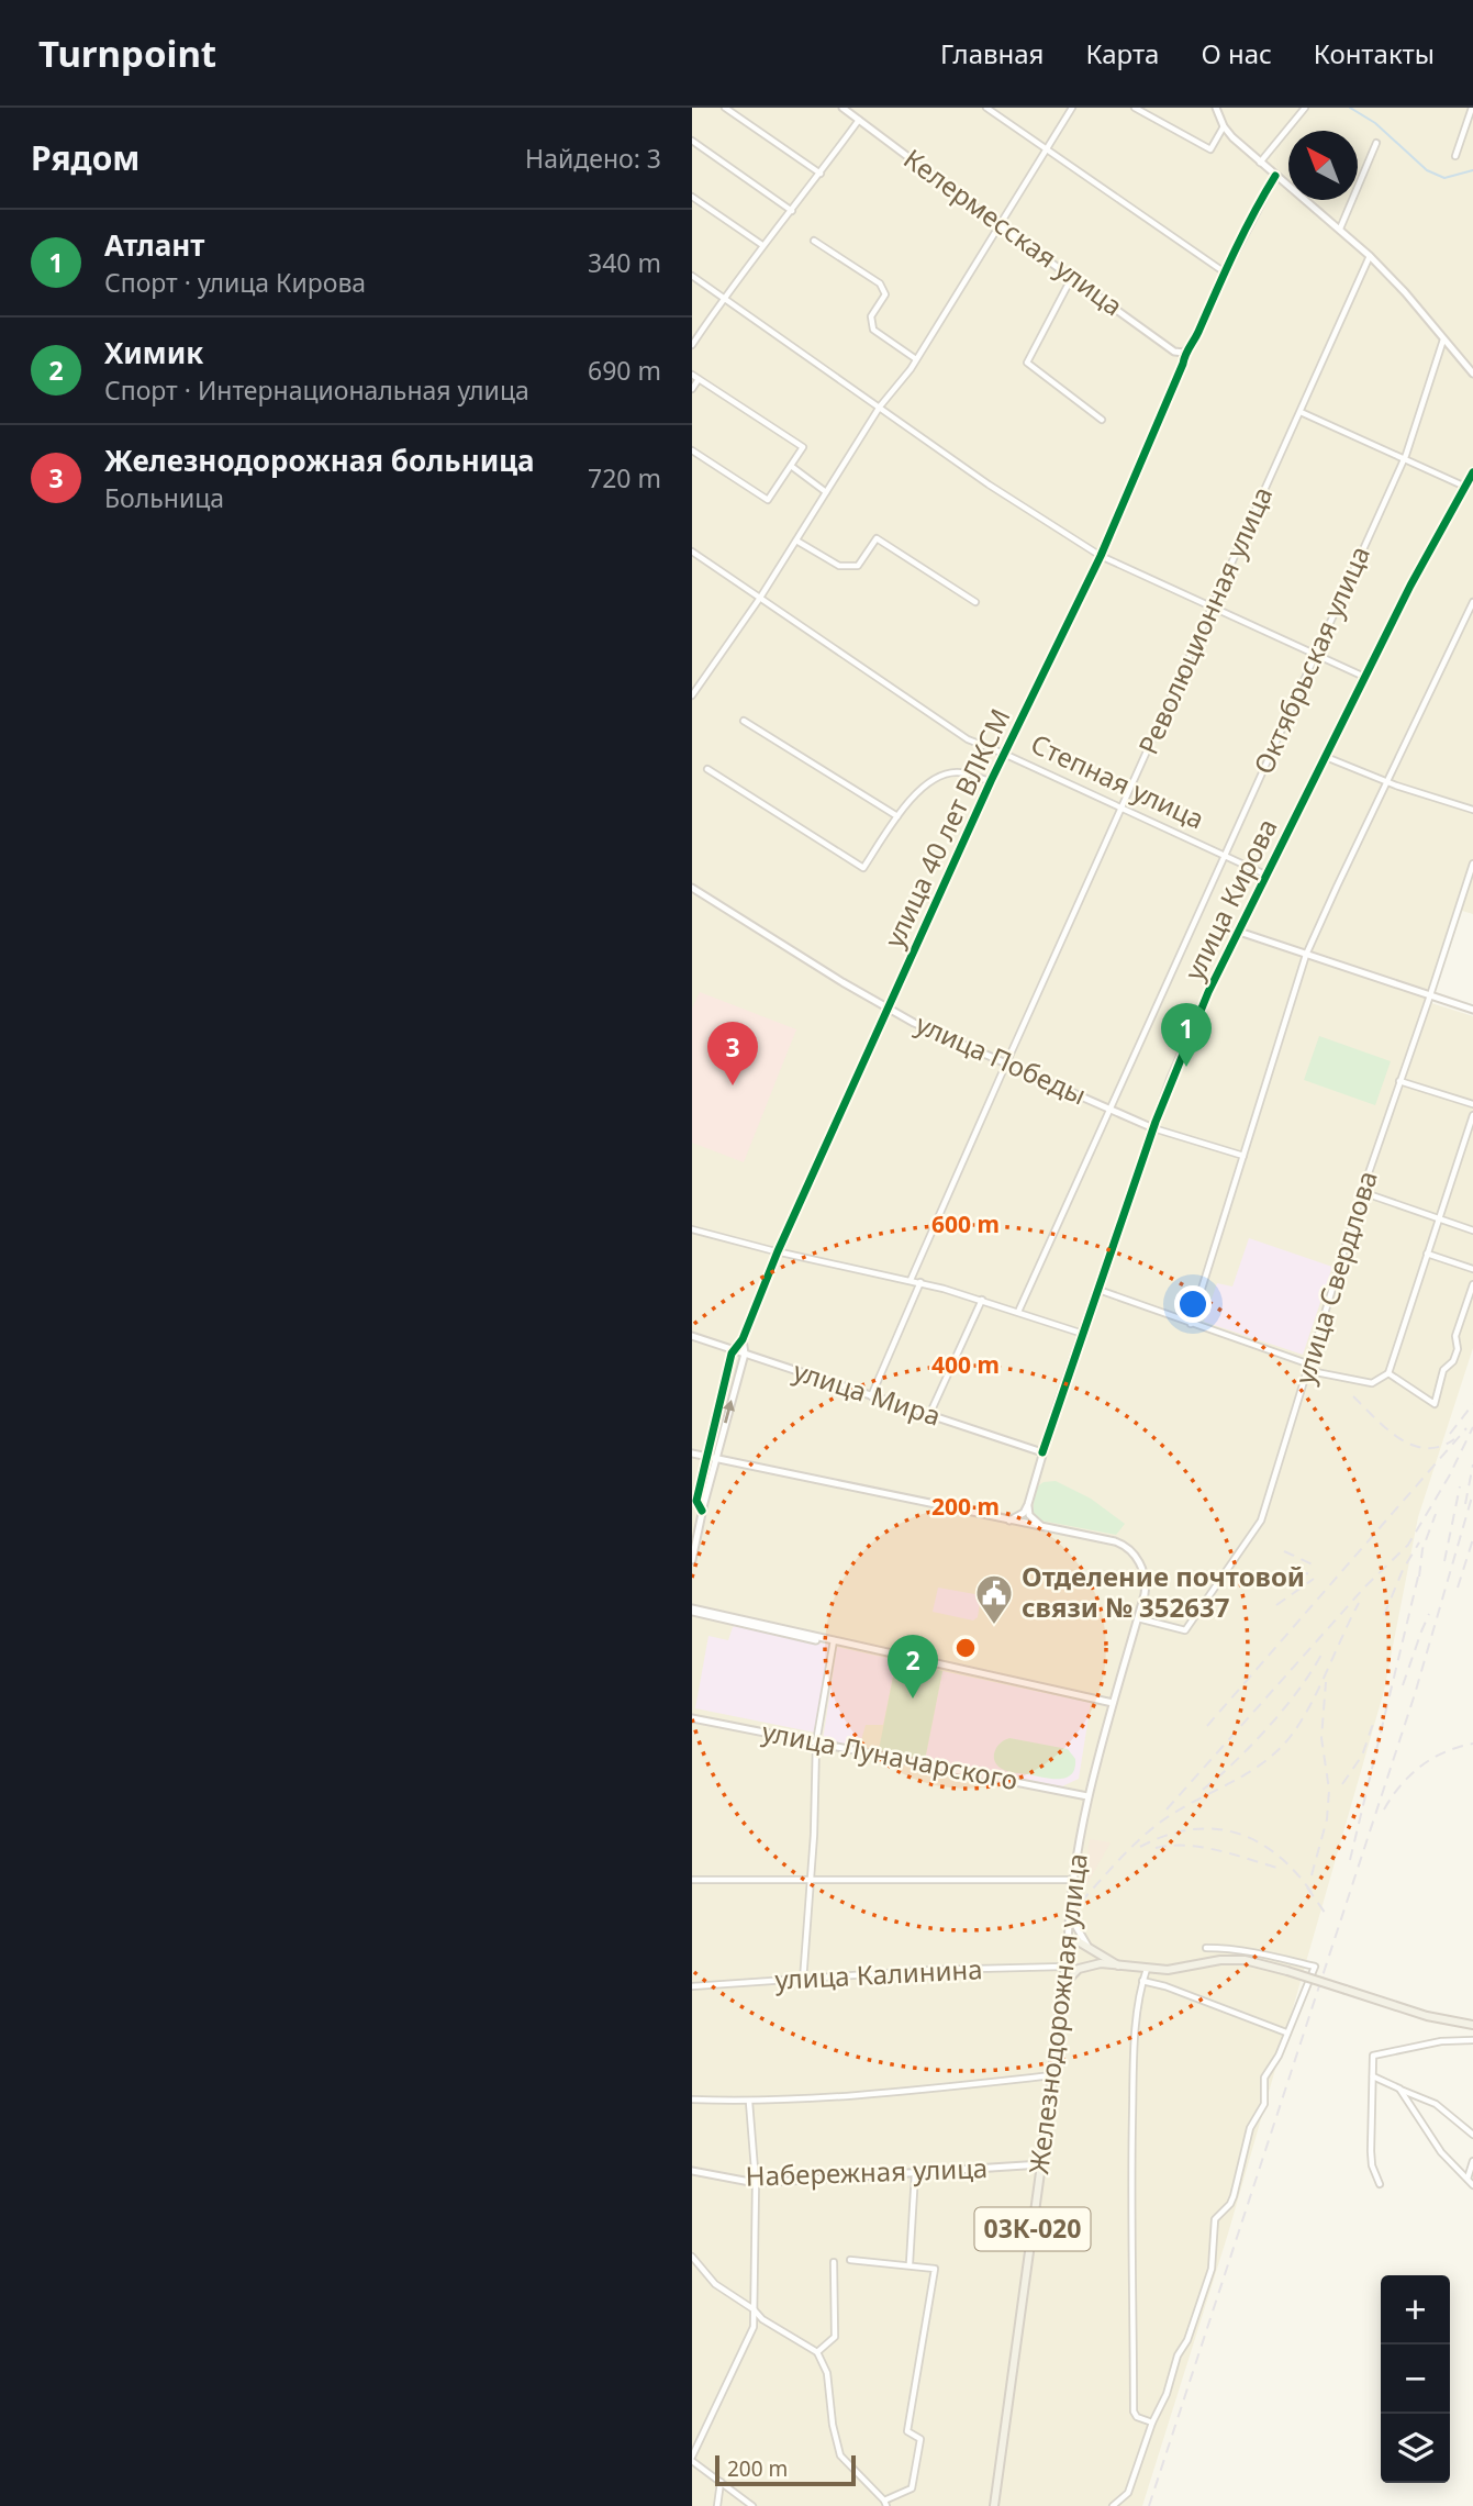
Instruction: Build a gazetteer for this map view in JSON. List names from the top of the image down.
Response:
{
  "streets": {
    "main road": ["Железнодорожная улица", "03К-020"],
    "street": [
      "Келермесская улица",
      "Революционная улица",
      "Октябрьская улица",
      "Степная улица",
      "улица 40 лет ВЛКСМ",
      "улица Кирова",
      "улица Победы",
      "улица Свердлова",
      "улица Мира",
      "улица Луначарского",
      "улица Калинина",
      "Набережная улица"
    ]
  },
  "crossings": [
    ["Келермесская улица", "улица 40 лет ВЛКСМ"],
    ["Революционная улица", "Степная улица"],
    ["Революционная улица", "улица Победы"],
    ["Октябрьская улица", "Степная улица"],
    ["Октябрьская улица", "улица Победы"],
    ["Степная улица", "улица 40 лет ВЛКСМ"],
    ["Степная улица", "улица Кирова"],
    ["улица 40 лет ВЛКСМ", "улица Победы"],
    ["улица 40 лет ВЛКСМ", "улица Мира"],
    ["улица 40 лет ВЛКСМ", "Железнодорожная улица"],
    ["улица Кирова", "улица Победы"],
    ["улица Кирова", "улица Мира"],
    ["улица Свердлова", "Железнодорожная улица"],
    ["улица Луначарского", "Железнодорожная улица"],
    ["улица Калинина", "Железнодорожная улица"],
    ["Железнодорожная улица", "Набережная улица"]
  ],
  "places": {
    "public building": ["Отделение почтовой связи № 352637"]
  },
  "scale_bar": "200 m",
  "north": "top left",
  "page": {
    "header": "Turnpoint",
    "nav": [
      "Главная",
      "Карта",
      "О нас",
      "Контакты"
    ],
    "heading": ["Рядом", "Найдено: 3"],
    "list": [
      {
        "mark": "1",
        "name": "Атлант",
        "note": "Спорт · улица Кирова",
        "value": "340 m"
      },
      {
        "mark": "2",
        "name": "Химик",
        "note": "Спорт · Интернациональная улица",
        "value": "690 m"
      },
      {
        "mark": "3",
        "name": "Железнодорожная больница",
        "note": "Больница",
        "value": "720 m"
      }
    ],
    "pins": ["1", "3", "2"],
    "map_buttons": ["+", "−"],
    "scale": "200 m"
  },
  "rings": ["600 m", "400 m", "200 m"]
}
